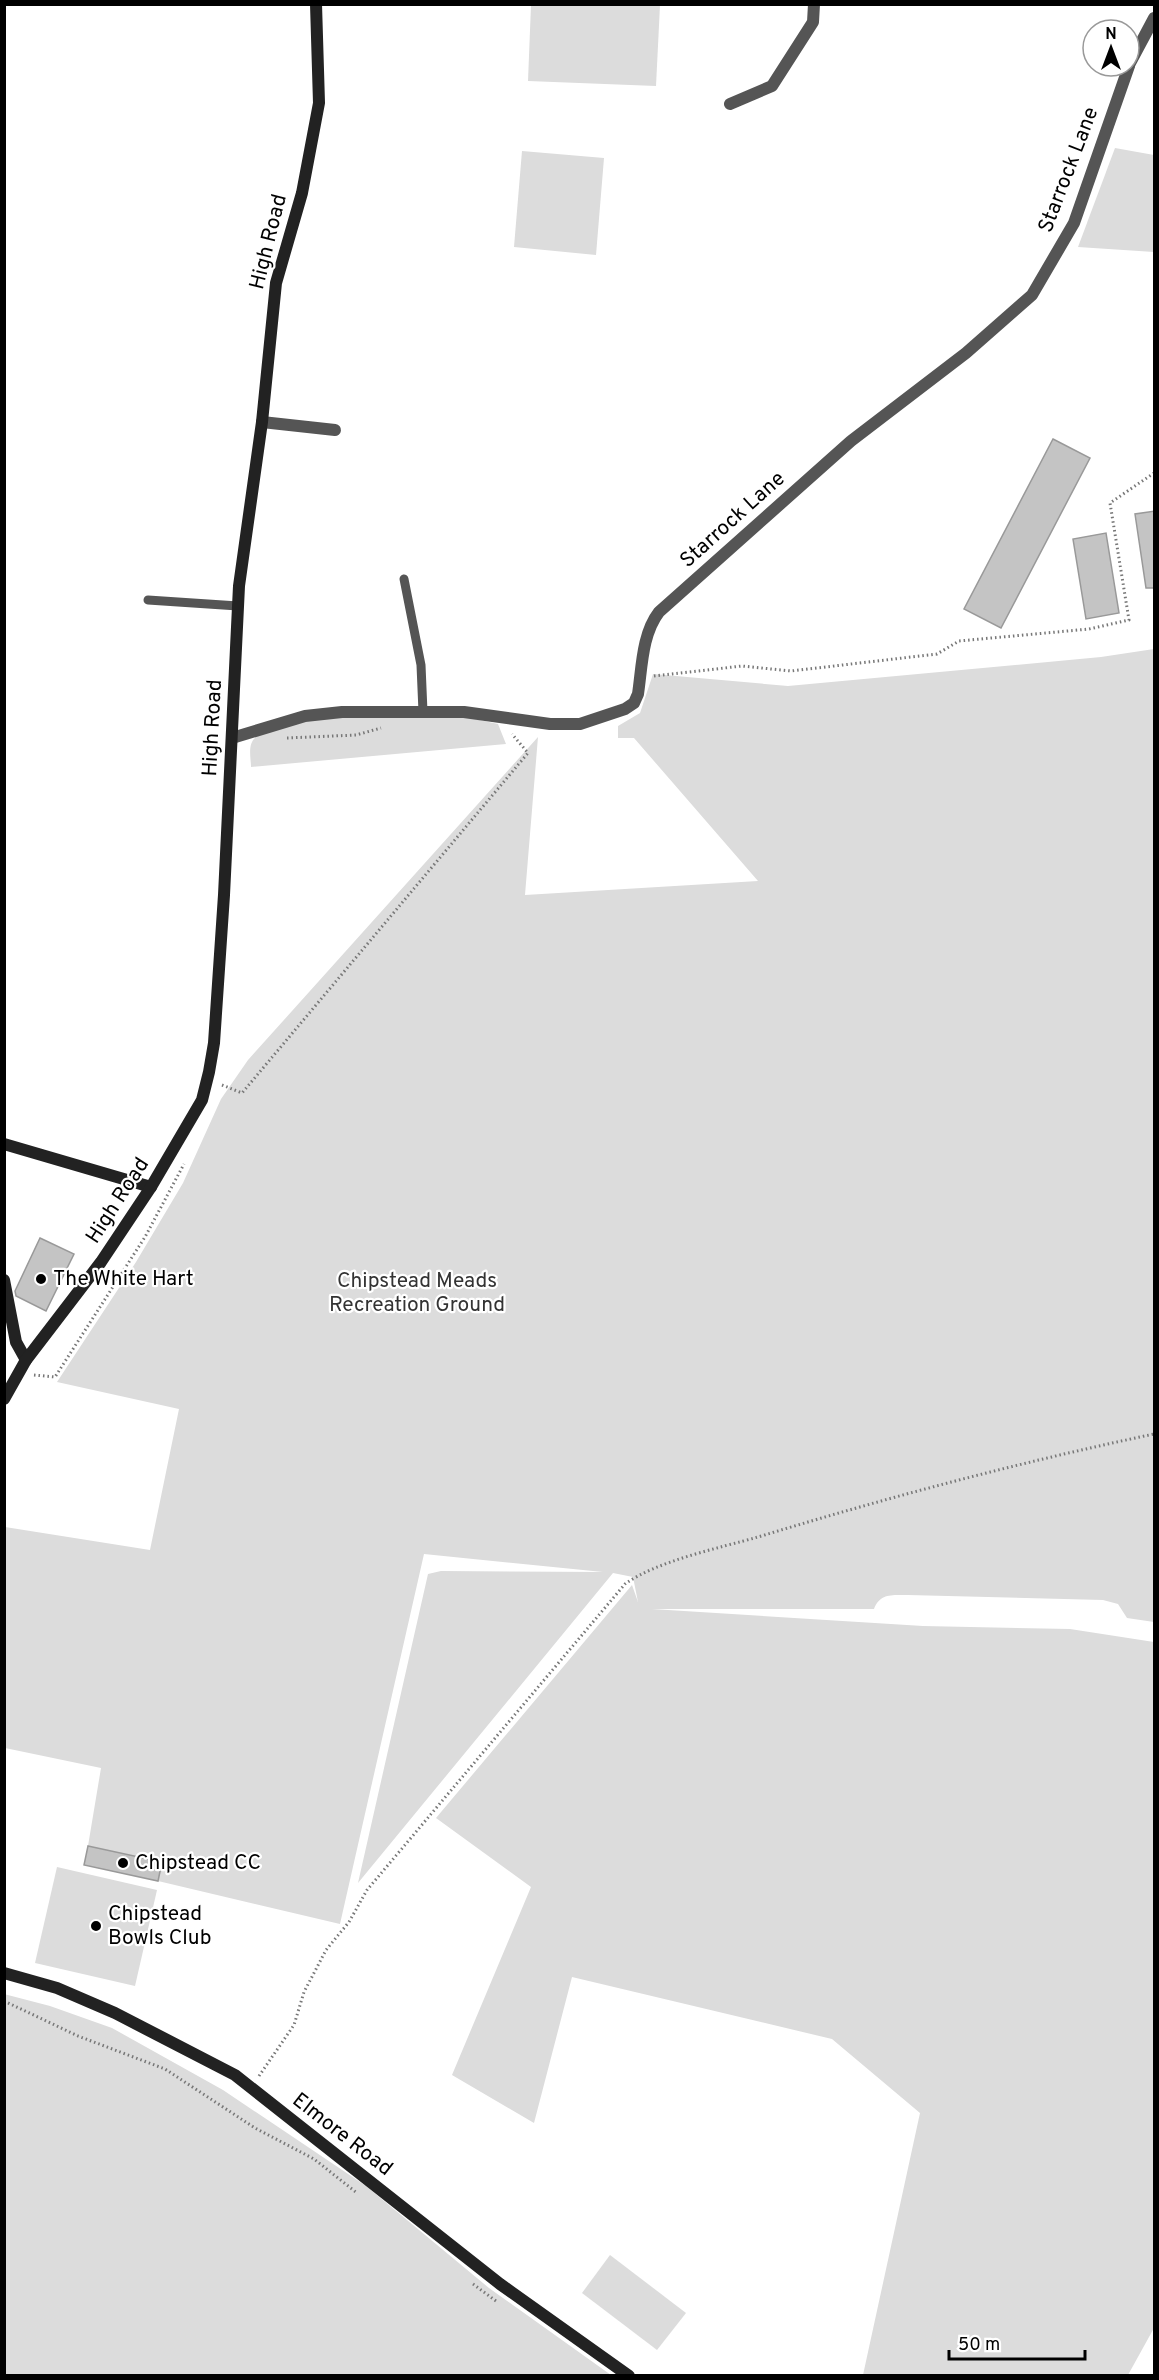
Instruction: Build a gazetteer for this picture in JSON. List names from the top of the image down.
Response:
{
  "streets": {
    "street": ["Starrock Lane", "High Road", "Elmore Road"]
  },
  "crossings": [
    ["Starrock Lane", "High Road"]
  ],
  "parks": ["Chipstead Meads Recreation Ground"],
  "places": ["The White Hart", "Chipstead CC", "Chipstead Bowls Club"],
  "scale_bar": "50 m",
  "north": "top"
}
